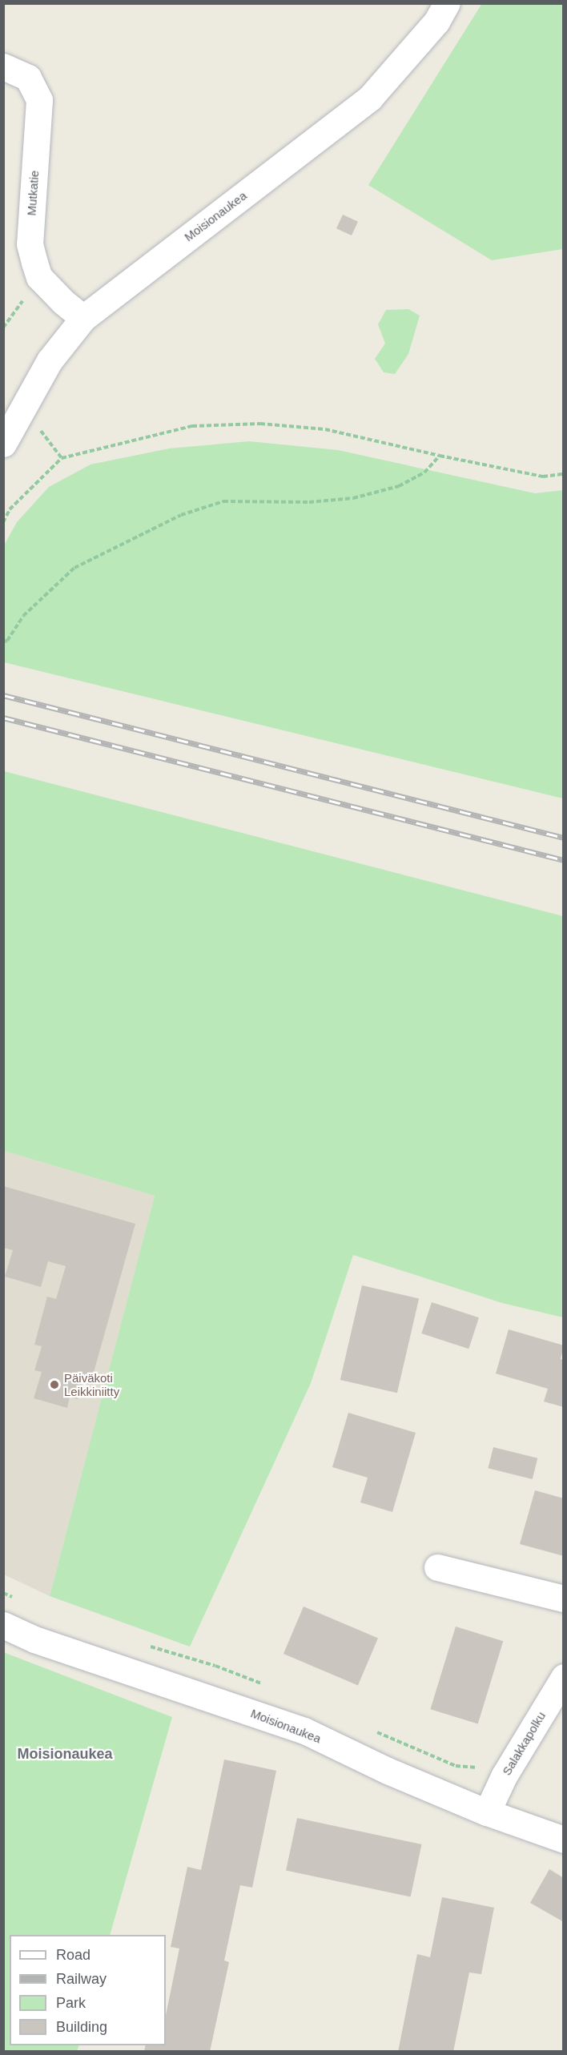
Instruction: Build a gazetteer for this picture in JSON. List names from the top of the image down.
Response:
{
  "streets": {
    "street": ["Mutkatie", "Moisionaukea", "Salakkapolku"]
  },
  "crossings": [
    ["Mutkatie", "Moisionaukea"],
    ["Moisionaukea", "Salakkapolku"]
  ],
  "districts": ["Moisionaukea"],
  "places": ["Päiväkoti Leikkiniitty"],
  "legend": [
    "Road",
    "Railway",
    "Park",
    "Building"
  ]
}
